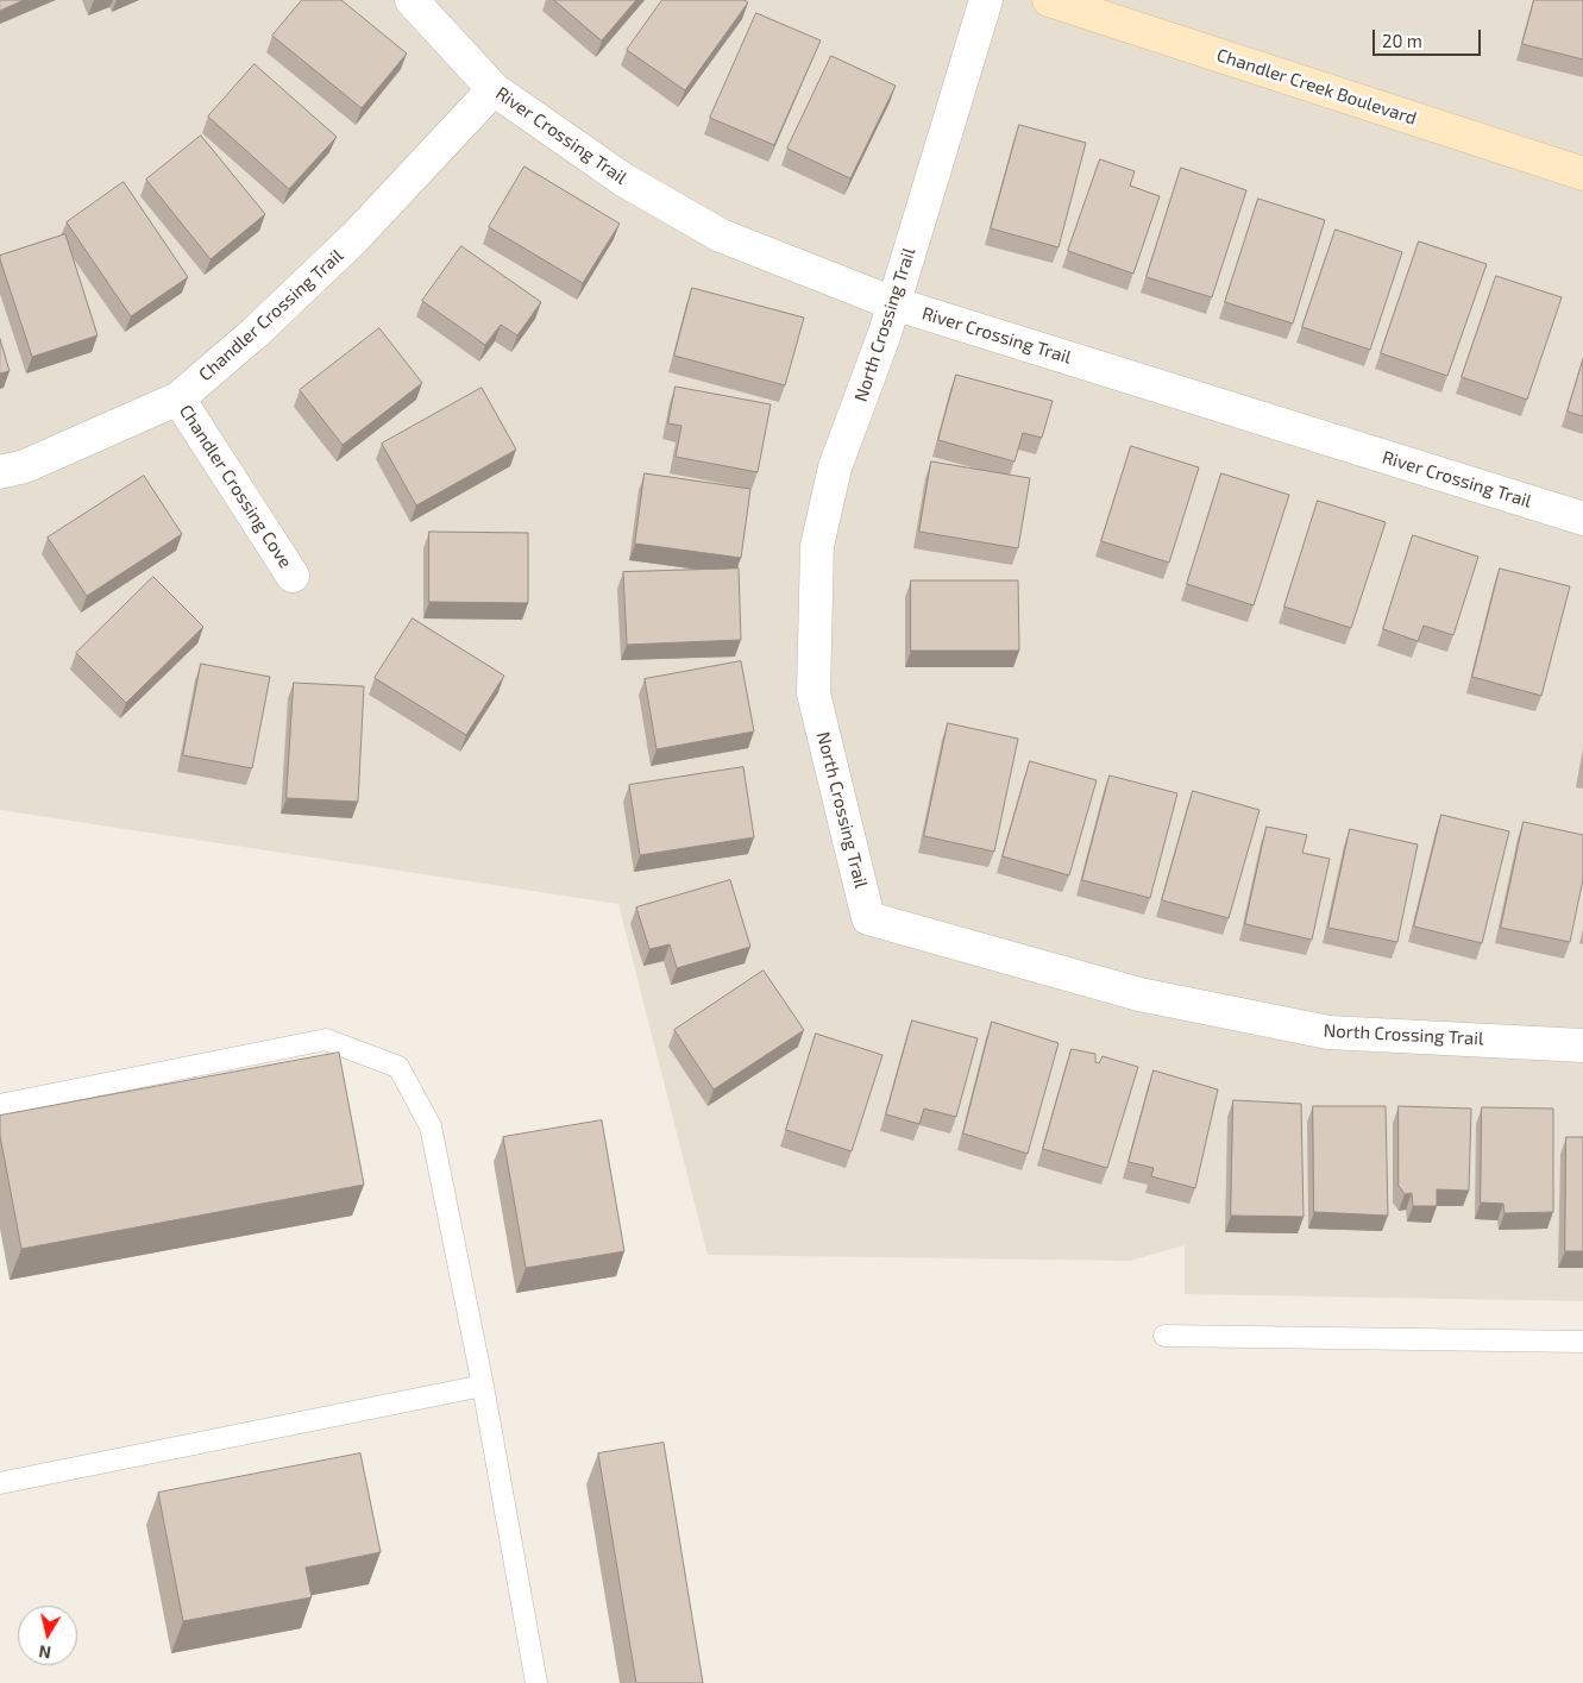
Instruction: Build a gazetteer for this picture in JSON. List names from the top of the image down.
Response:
{
  "streets": {
    "street": [
      "Chandler Creek Boulevard",
      "River Crossing Trail",
      "Chandler Crossing Trail",
      "North Crossing Trail",
      "Chandler Crossing Cove"
    ]
  },
  "crossings": [
    ["River Crossing Trail", "Chandler Crossing Trail"],
    ["River Crossing Trail", "North Crossing Trail"],
    ["Chandler Crossing Trail", "Chandler Crossing Cove"]
  ],
  "scale_bar": "20 m",
  "north": "bottom"
}
